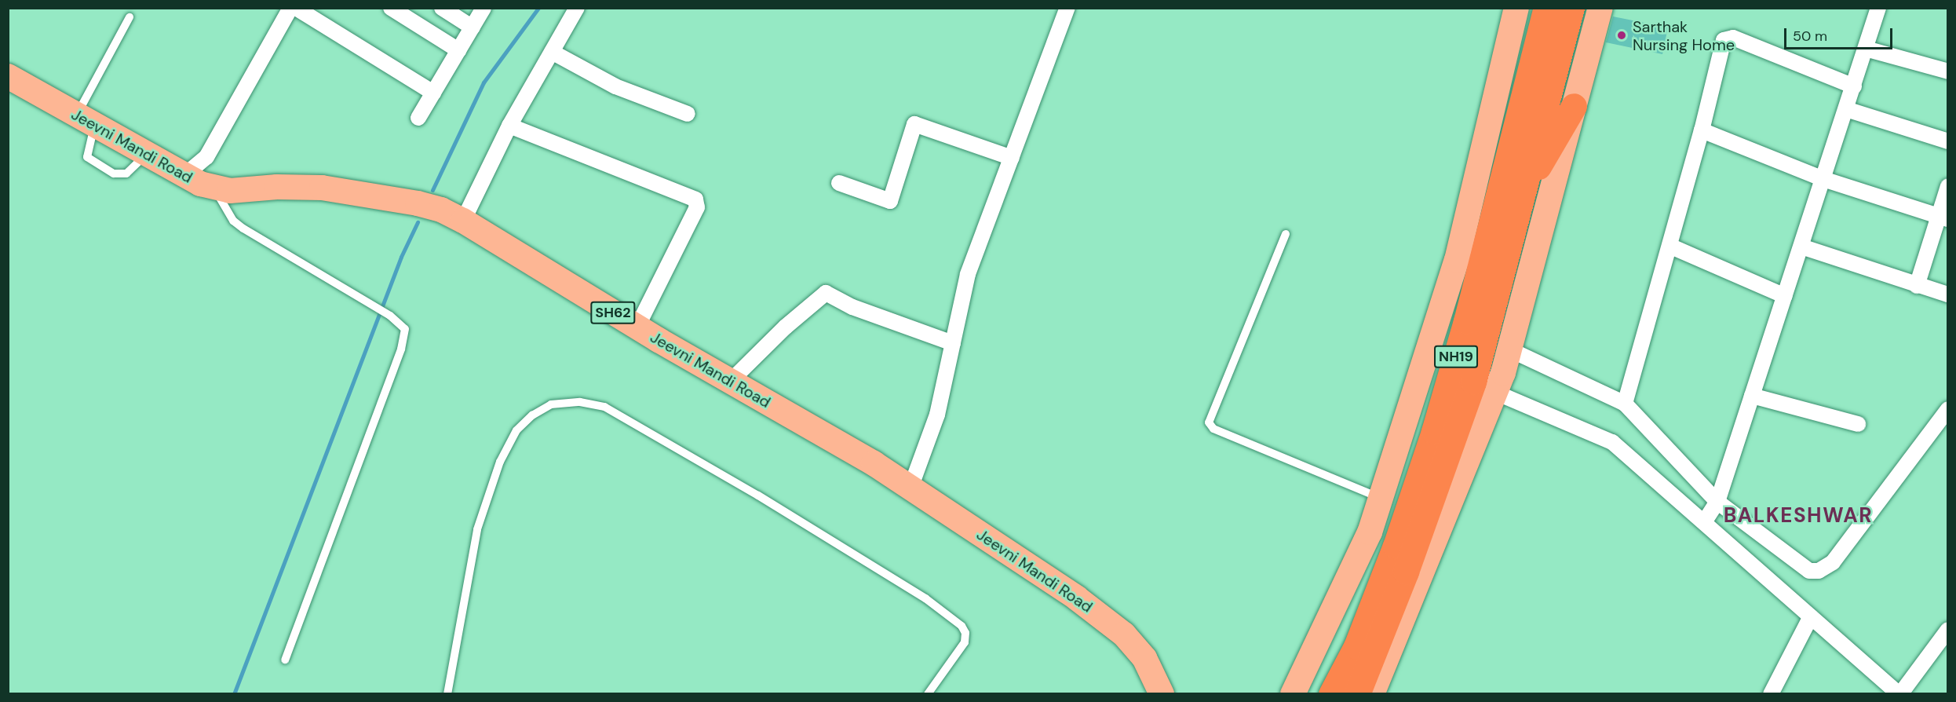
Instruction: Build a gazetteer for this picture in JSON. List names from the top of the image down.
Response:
{
  "streets": {
    "highway": ["NH19"],
    "main road": ["Jeevni Mandi Road", "SH62"]
  },
  "districts": ["BALKESHWAR"],
  "places": ["Sarthak Nursing Home"],
  "scale_bar": "50 m"
}
